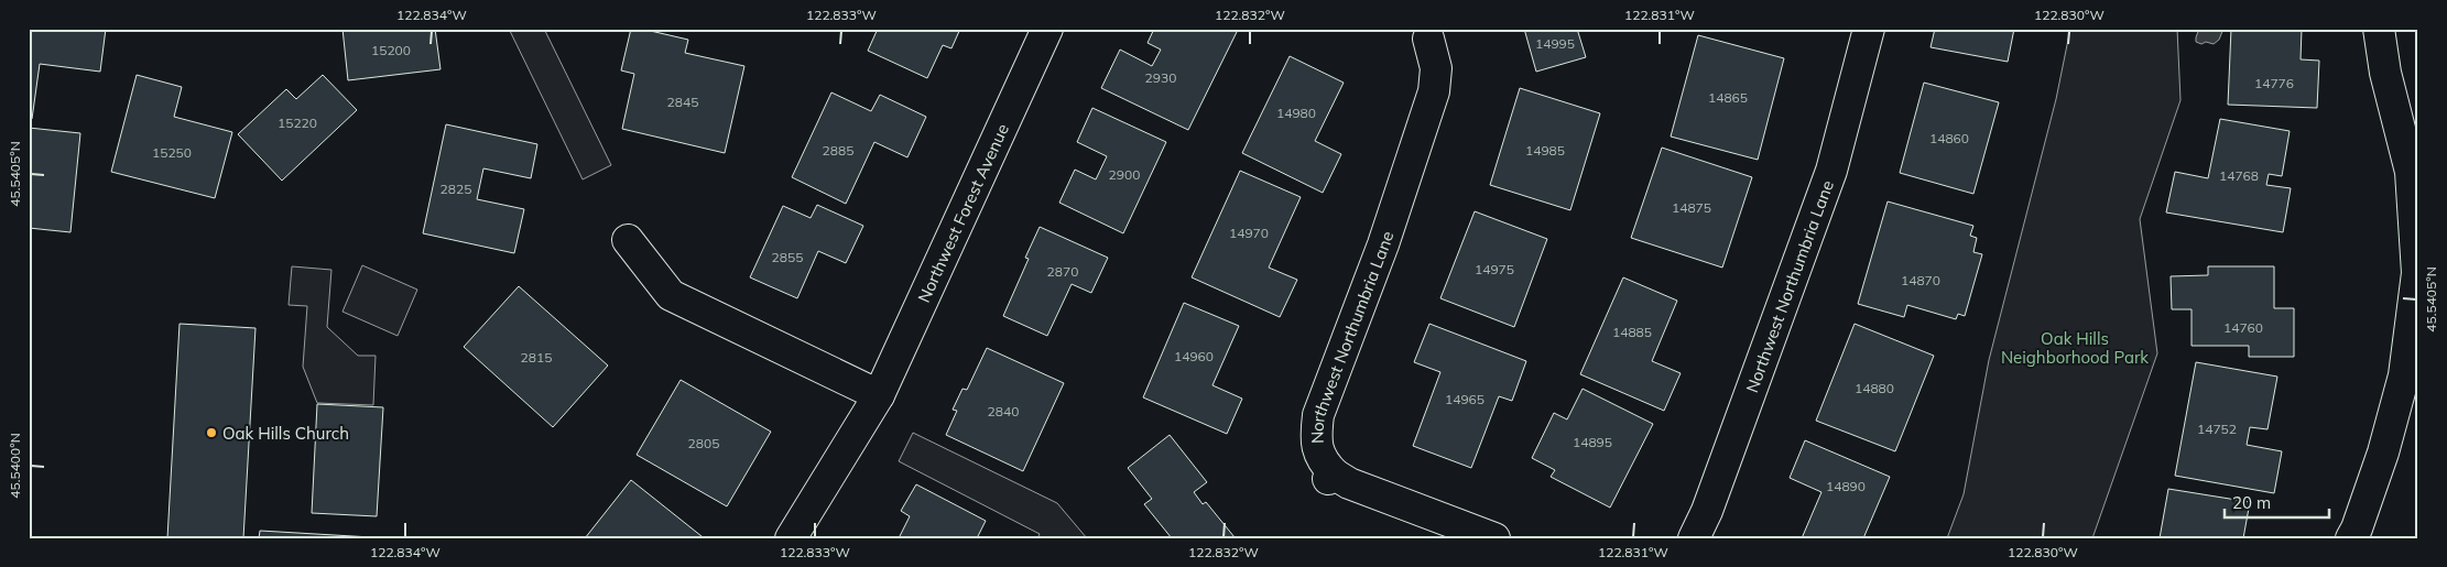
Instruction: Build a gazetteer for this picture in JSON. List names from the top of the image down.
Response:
{
  "streets": {
    "street": ["Northwest Forest Avenue", "Northwest Northumbria Lane"]
  },
  "parks": ["Oak Hills Neighborhood Park"],
  "places": ["Oak Hills Church"],
  "house_numbers": [
    "14995",
    "15200",
    "2930",
    "14776",
    "14865",
    "2845",
    "14980",
    "15220",
    "14860",
    "2885",
    "14985",
    "15250",
    "2900",
    "14768",
    "2825",
    "14875",
    "14970",
    "2855",
    "14975",
    "2870",
    "14870",
    "14760",
    "14885",
    "14960",
    "2815",
    "14880",
    "14965",
    "2840",
    "14752",
    "14895",
    "2805",
    "14890"
  ],
  "scale_bar": "20 m",
  "coordinates": [
    "122.834°W",
    "122.833°W",
    "122.832°W",
    "122.831°W",
    "122.830°W",
    "45.5405°N",
    "45.5400°N"
  ]
}
